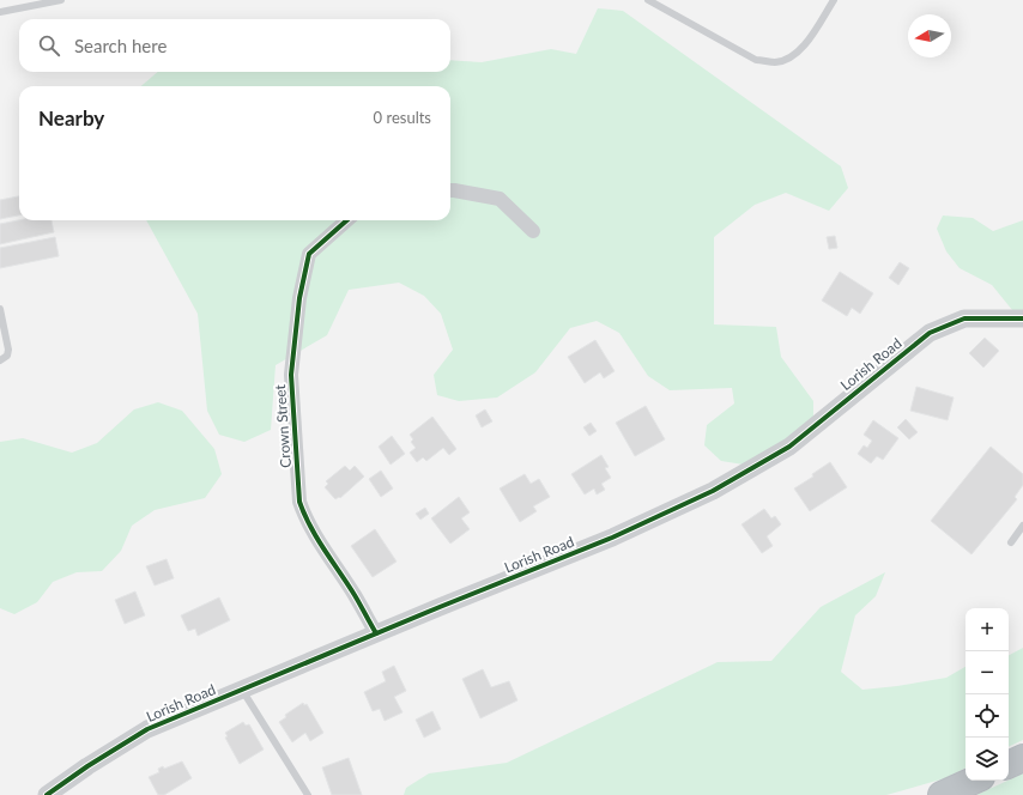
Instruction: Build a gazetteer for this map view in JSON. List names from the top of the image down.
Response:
{
  "streets": {
    "street": ["Lorish Road", "Crown Street"]
  },
  "crossings": [
    ["Lorish Road", "Crown Street"]
  ],
  "north": "left",
  "page": {
    "search": "Search here",
    "heading": ["Nearby", "0 results"],
    "map_buttons": ["+", "−"]
  }
}
